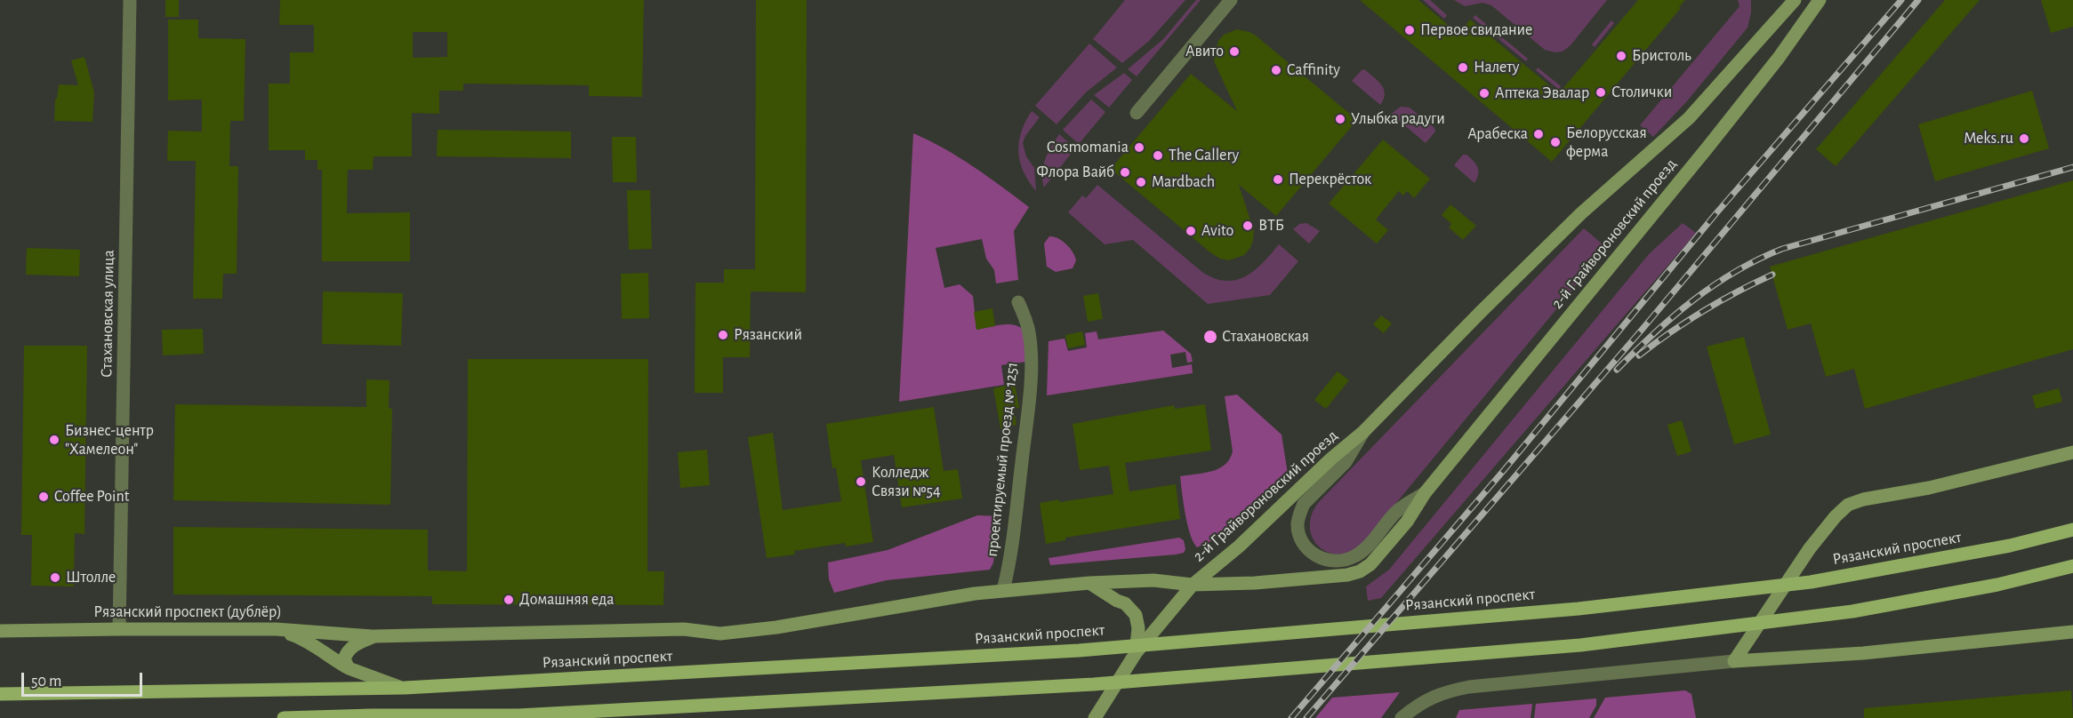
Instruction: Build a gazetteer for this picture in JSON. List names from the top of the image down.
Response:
{
  "streets": {
    "main road": ["2-й Грайвороновский проезд", "Рязанский проспект", "Рязанский проспект (дублёр)"],
    "street": ["Стахановская улица", "проектируемый проезд № 1251"]
  },
  "crossings": [
    ["2-й Грайвороновский проезд", "Рязанский проспект (дублёр)"],
    ["Стахановская улица", "Рязанский проспект (дублёр)"],
    ["проектируемый проезд № 1251", "Рязанский проспект (дублёр)"]
  ],
  "places": [
    "Первое свидание",
    "Авито",
    "Бристоль",
    "Налету",
    "Caffinity",
    "Столички",
    "Аптека Эвалар",
    "Улыбка радуги",
    "Арабеска",
    "Meks.ru",
    "Белорусская ферма",
    "Cosmomania",
    "The Gallery",
    "Флора Вайб",
    "Перекрёсток",
    "Mardbach",
    "ВТБ",
    "Avito",
    "Рязанский",
    "Стахановская",
    "Бизнес-центр \"Хамелеон\"",
    "Колледж Связи №54",
    "Coffee Point",
    "Штолле",
    "Домашняя еда"
  ],
  "scale_bar": "50 m"
}
